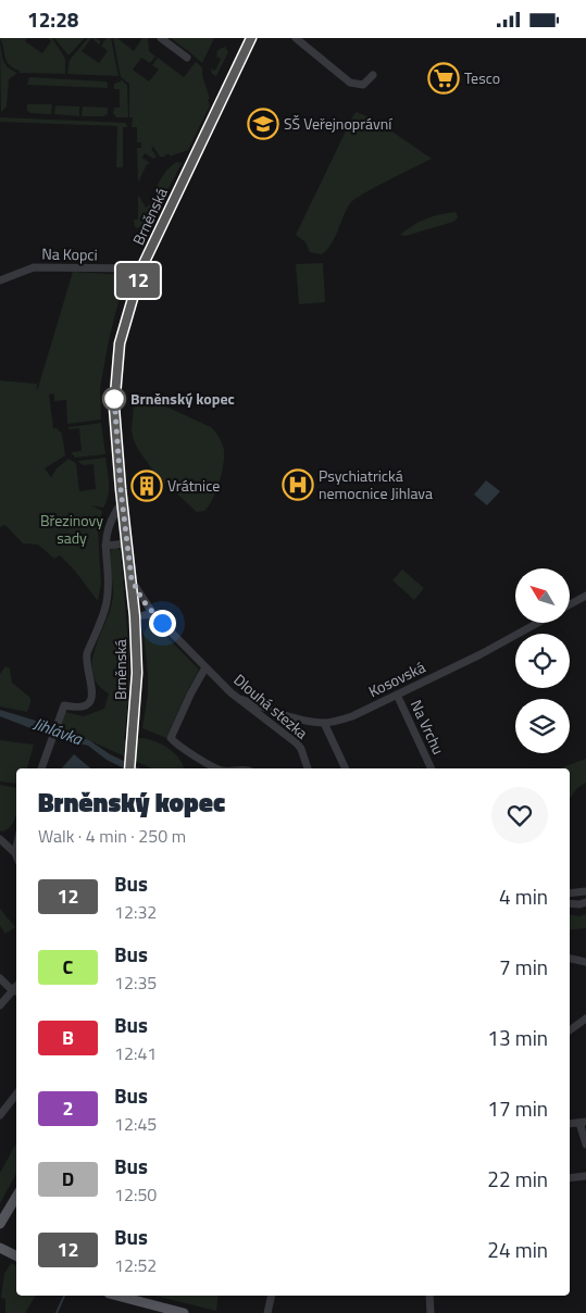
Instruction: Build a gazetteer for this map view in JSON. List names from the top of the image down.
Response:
{
  "streets": {
    "main road": ["Brněnská"],
    "street": [
      "Na Kopci",
      "Kosovská",
      "Dlouhá stezka",
      "Na Vrchu"
    ]
  },
  "crossings": [
    ["Brněnská", "Na Kopci"],
    ["Brněnská", "Dlouhá stezka"],
    ["Kosovská", "Dlouhá stezka"],
    ["Kosovská", "Na Vrchu"]
  ],
  "water": ["Jihlávka"],
  "parks": ["Březinovy sady"],
  "places": {
    "supermarket": ["Tesco"],
    "school or university": ["SŠ Veřejnoprávní"],
    "other": ["Brněnský kopec"],
    "hospital": ["Psychiatrická nemocnice Jihlava"],
    "building": ["Vrátnice"]
  },
  "lines": ["bus line 12"],
  "north": "top left",
  "page": {
    "status": "12:28",
    "on_map": "12",
    "heading": ["Brněnský kopec", "Walk · 4 min · 250 m"],
    "list": [
      {
        "mark": "12",
        "name": "Bus",
        "note": "12:32",
        "value": "4 min"
      },
      {
        "mark": "C",
        "name": "Bus",
        "note": "12:35",
        "value": "7 min"
      },
      {
        "mark": "B",
        "name": "Bus",
        "note": "12:41",
        "value": "13 min"
      },
      {
        "mark": "2",
        "name": "Bus",
        "note": "12:45",
        "value": "17 min"
      },
      {
        "mark": "D",
        "name": "Bus",
        "note": "12:50",
        "value": "22 min"
      },
      {
        "mark": "12",
        "name": "Bus",
        "note": "12:52",
        "value": "24 min"
      }
    ]
  }
}
